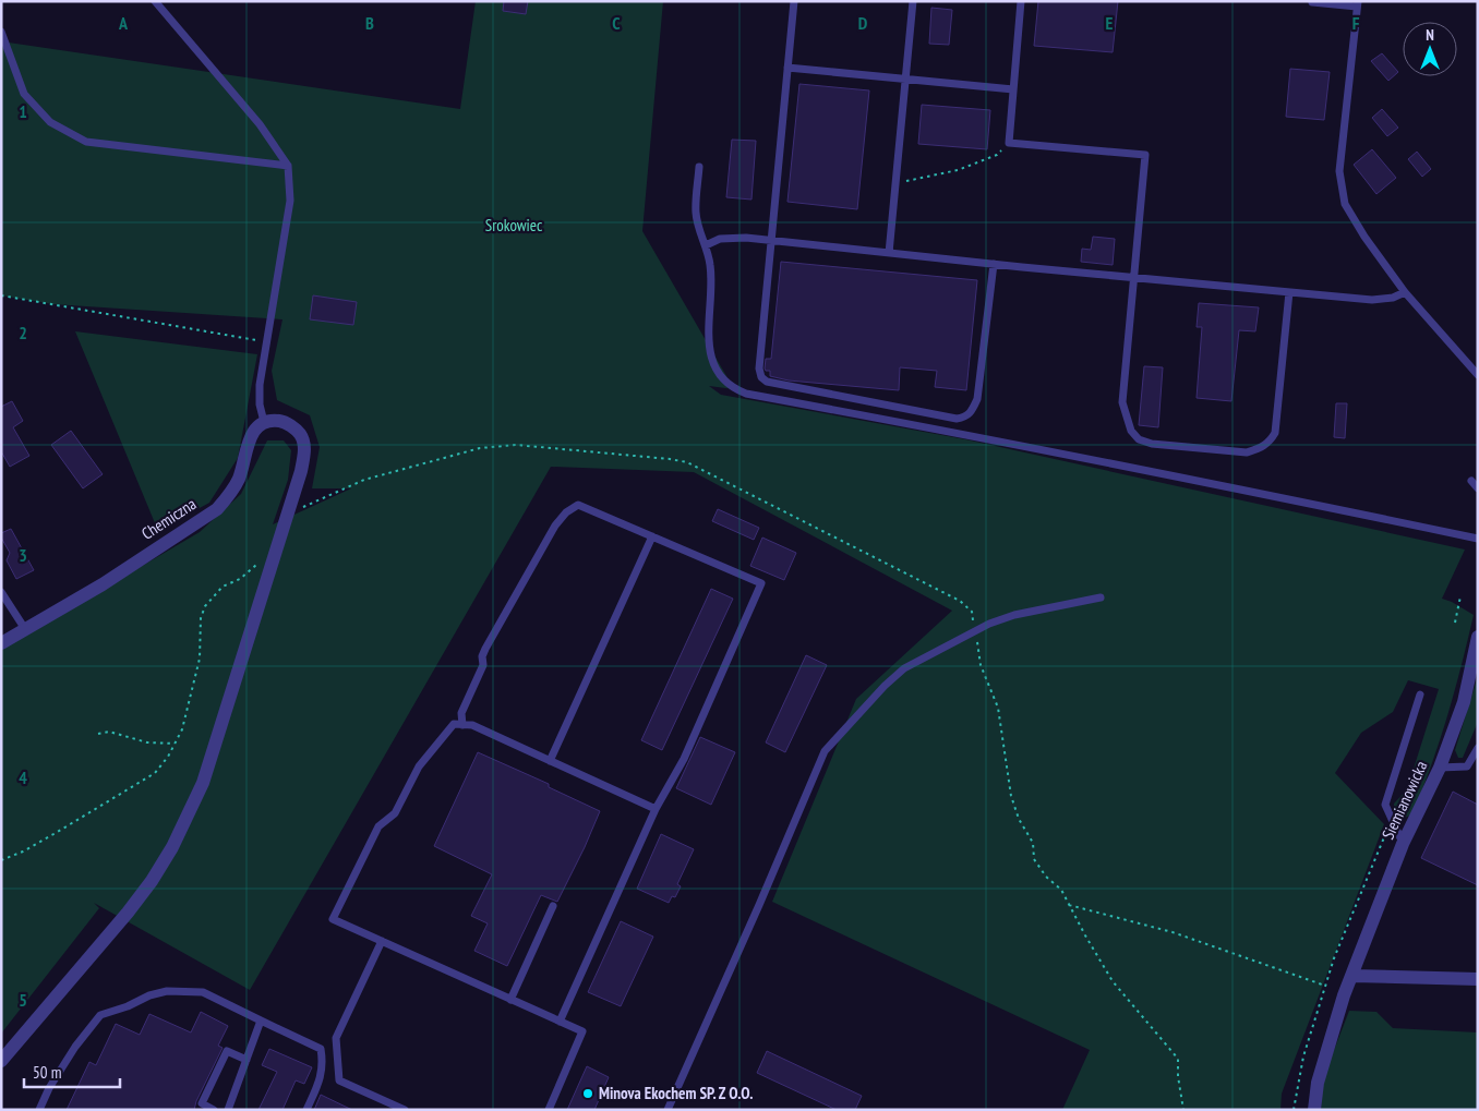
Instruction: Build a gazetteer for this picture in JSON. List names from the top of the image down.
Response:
{
  "streets": {
    "street": ["Chemiczna", "Siemianowicka"]
  },
  "parks": ["Srokowiec"],
  "places": ["Minova Ekochem SP. Z O.O."],
  "scale_bar": "50 m",
  "north": "top",
  "grid": {
    "columns": [
      "A",
      "B",
      "C",
      "D",
      "E",
      "F"
    ],
    "rows": [
      "1",
      "2",
      "3",
      "4",
      "5"
    ]
  }
}
